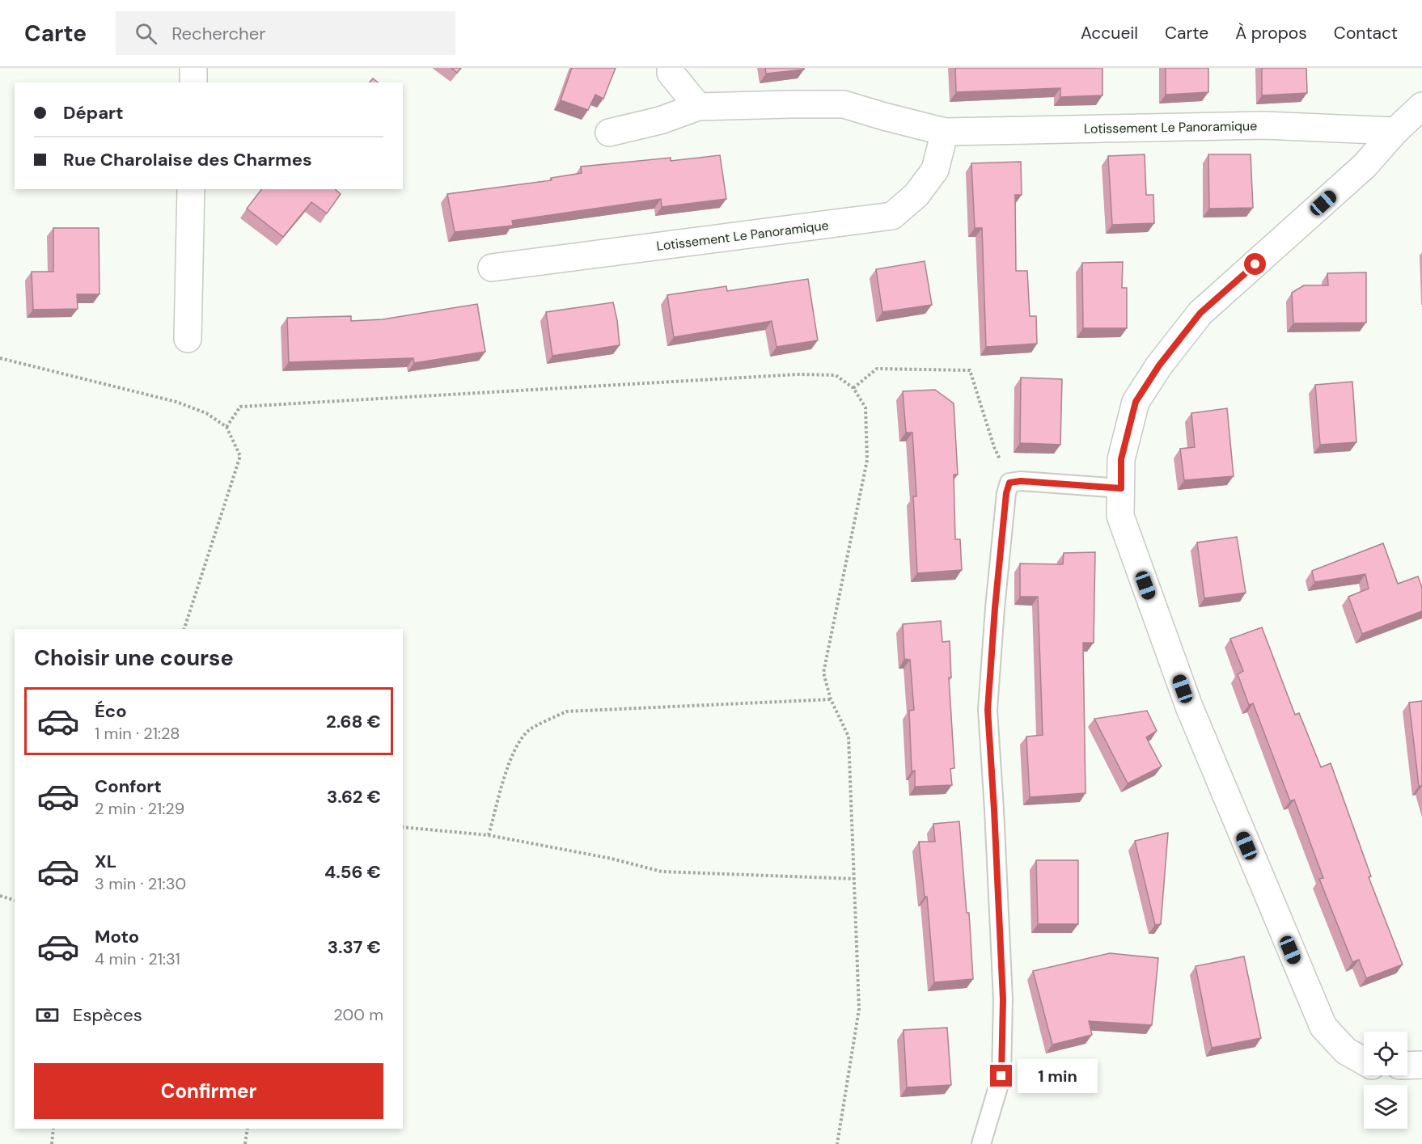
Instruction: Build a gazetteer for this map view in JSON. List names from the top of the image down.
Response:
{
  "streets": {
    "street": ["Lotissement Le Panoramique"]
  },
  "page": {
    "header": "Carte",
    "search": "Rechercher",
    "nav": [
      "Accueil",
      "Carte",
      "À propos",
      "Contact"
    ],
    "banner": ["Départ", "Rue Charolaise des Charmes"],
    "heading": "Choisir une course",
    "list": [
      {
        "name": "Éco",
        "note": "1 min · 21:28",
        "value": "2.68 €"
      },
      {
        "name": "Confort",
        "note": "2 min · 21:29",
        "value": "3.62 €"
      },
      {
        "name": "XL",
        "note": "3 min · 21:30",
        "value": "4.56 €"
      },
      {
        "name": "Moto",
        "note": "4 min · 21:31",
        "value": "3.37 €"
      }
    ],
    "pay": ["Espèces", "200 m"],
    "buttons": "Confirmer",
    "bubble": "1 min"
  }
}
